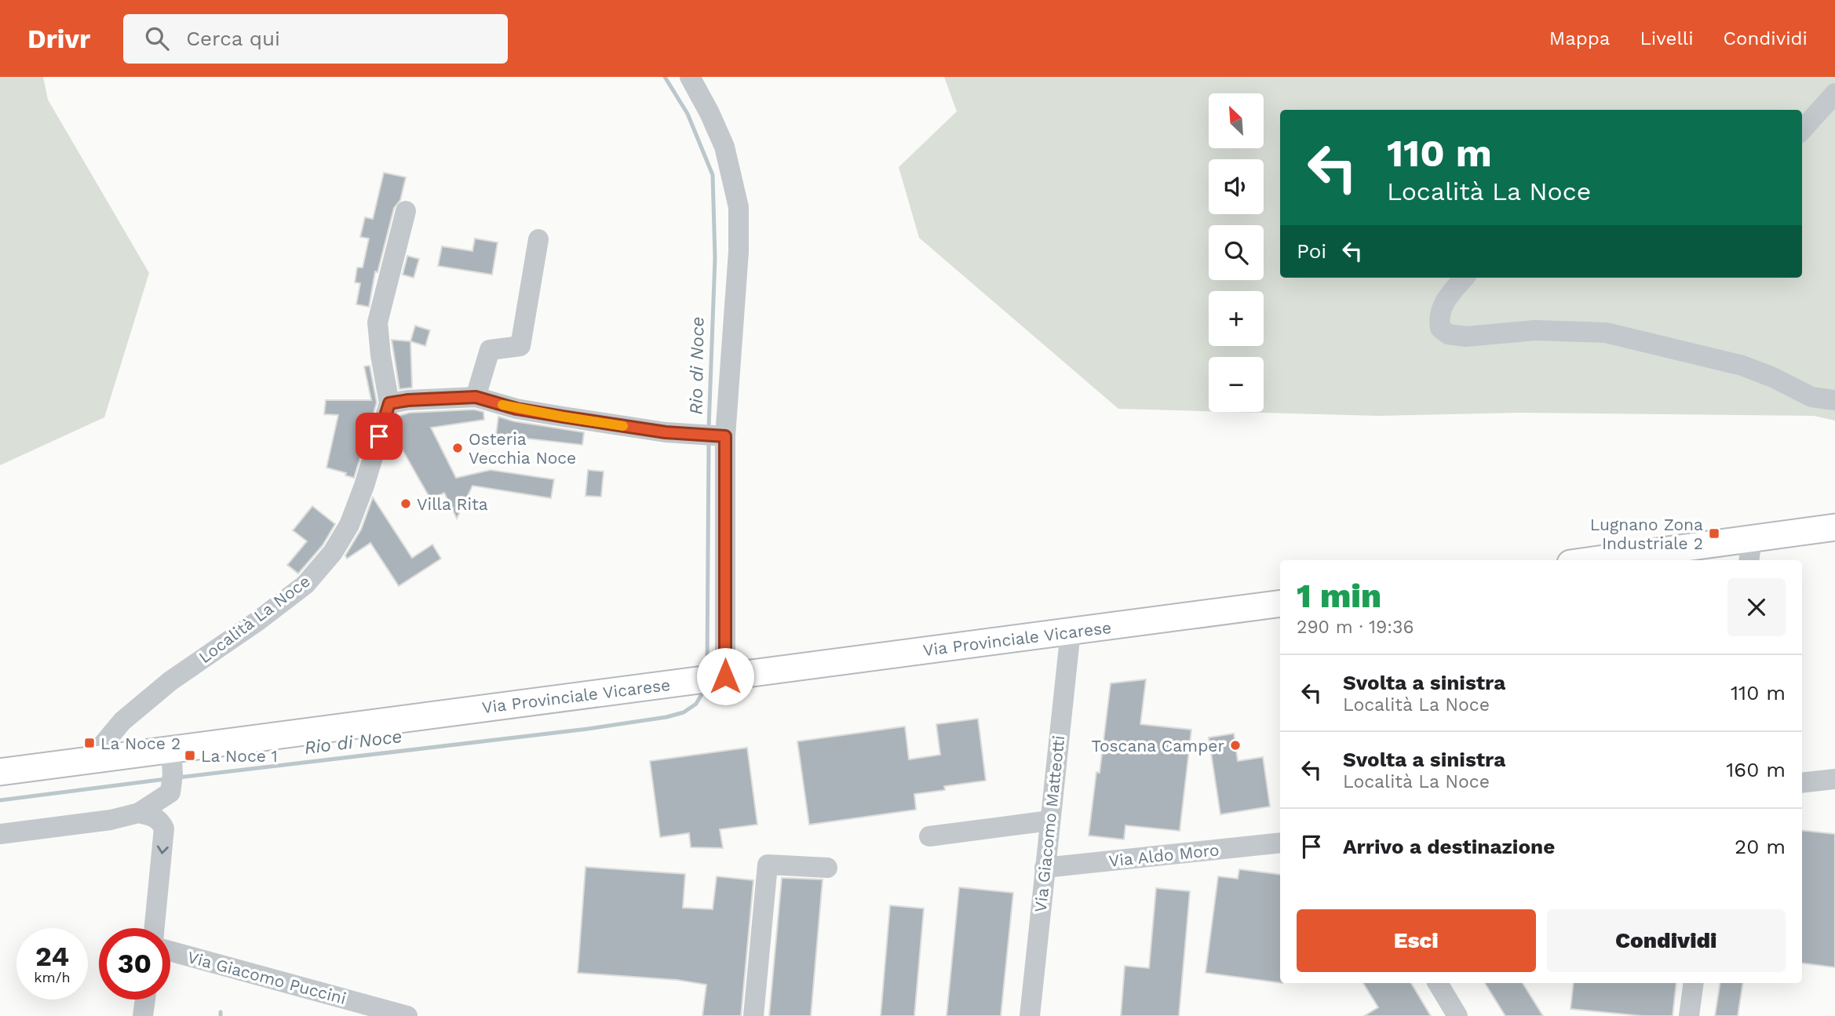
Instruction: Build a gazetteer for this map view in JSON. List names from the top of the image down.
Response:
{
  "streets": {
    "main road": ["Via Provinciale Vicarese"],
    "street": [
      "Località La Noce",
      "Via Giacomo Matteotti",
      "Via Aldo Moro",
      "Via Giacomo Puccini"
    ]
  },
  "crossings": [
    ["Località La Noce", "Via Provinciale Vicarese"],
    ["Via Provinciale Vicarese", "Via Giacomo Matteotti"],
    ["Via Giacomo Matteotti", "Via Aldo Moro"]
  ],
  "water": ["Rio di Noce"],
  "places": {
    "other": ["Osteria Vecchia Noce", "Villa Rita", "Toscana Camper"],
    "transit": ["Lugnano Zona Industriale 2", "La Noce 2", "La Noce 1"]
  },
  "north": "top left",
  "page": {
    "header": "Drivr",
    "search": "Cerca qui",
    "nav": ["Mappa", "Livelli", "Condividi"],
    "map_buttons": ["+", "−"],
    "turn": ["110 m", "Località La Noce"],
    "then": "Poi",
    "heading": ["1 min", "290 m · 19:36"],
    "list": [
      {
        "name": "Svolta a sinistra",
        "note": "Località La Noce",
        "value": "110 m"
      },
      {
        "name": "Svolta a sinistra",
        "note": "Località La Noce",
        "value": "160 m"
      },
      {
        "name": "Arrivo a destinazione",
        "value": "20 m"
      }
    ],
    "buttons": ["Esci", "Condividi"],
    "speed": "24 km/h",
    "limit": "30"
  }
}
